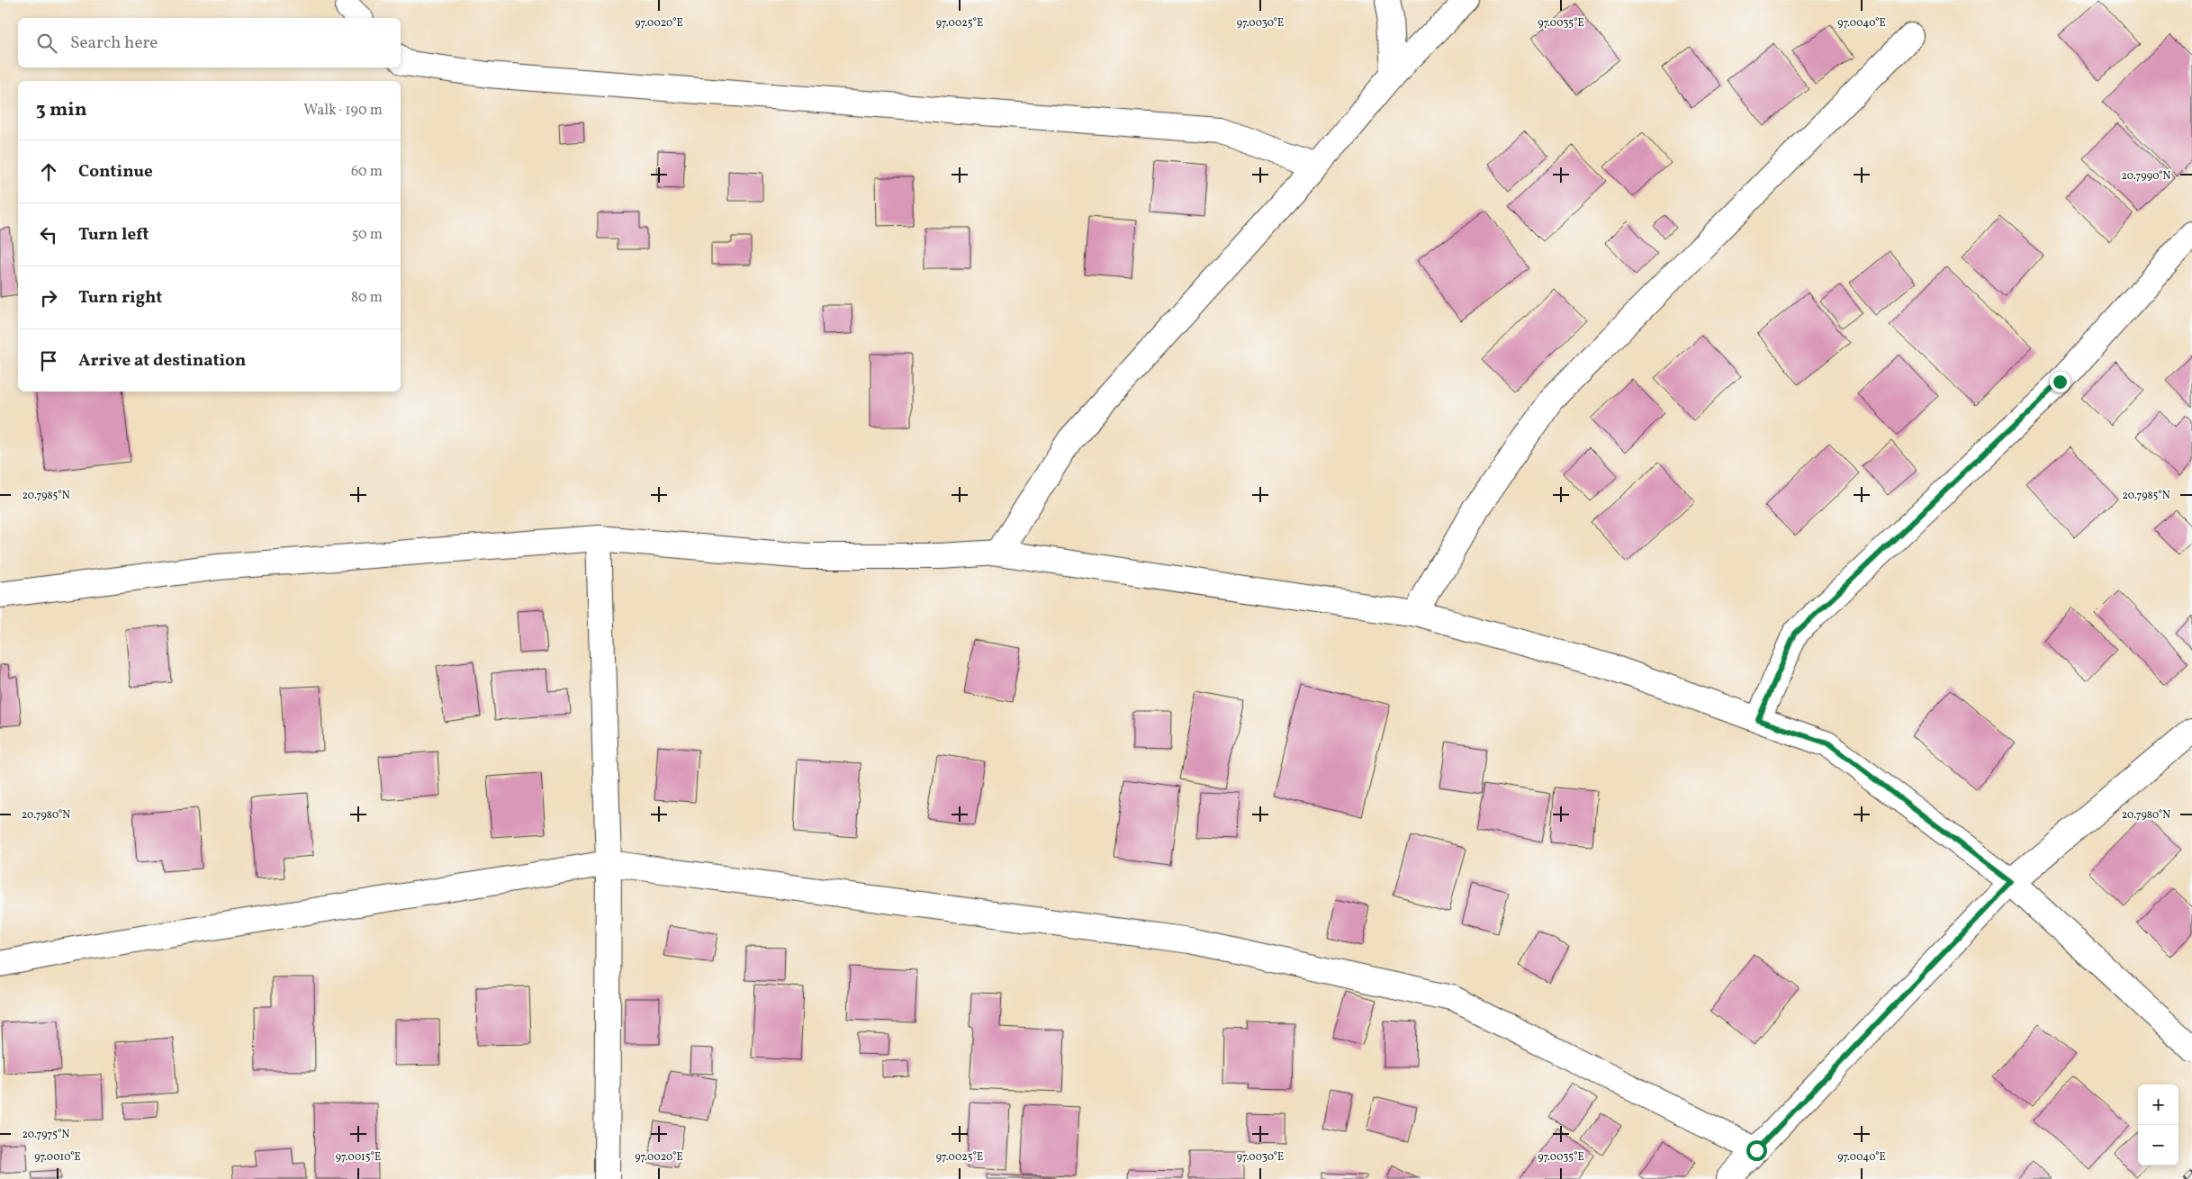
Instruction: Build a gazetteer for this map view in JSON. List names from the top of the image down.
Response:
{
  "page": {
    "search": "Search here",
    "heading": ["3 min", "Walk · 190 m"],
    "list": [
      ["Continue", "60 m"],
      ["Turn left", "50 m"],
      ["Turn right", "80 m"],
      "Arrive at destination"
    ],
    "map_buttons": ["+", "−"]
  },
  "coordinates": [
    "97.0020°E",
    "97.0025°E",
    "97.0030°E",
    "97.0035°E",
    "97.0040°E",
    "20.7990°N",
    "20.7985°N",
    "20.7980°N",
    "20.7975°N",
    "97.0010°E",
    "97.0015°E"
  ]
}
